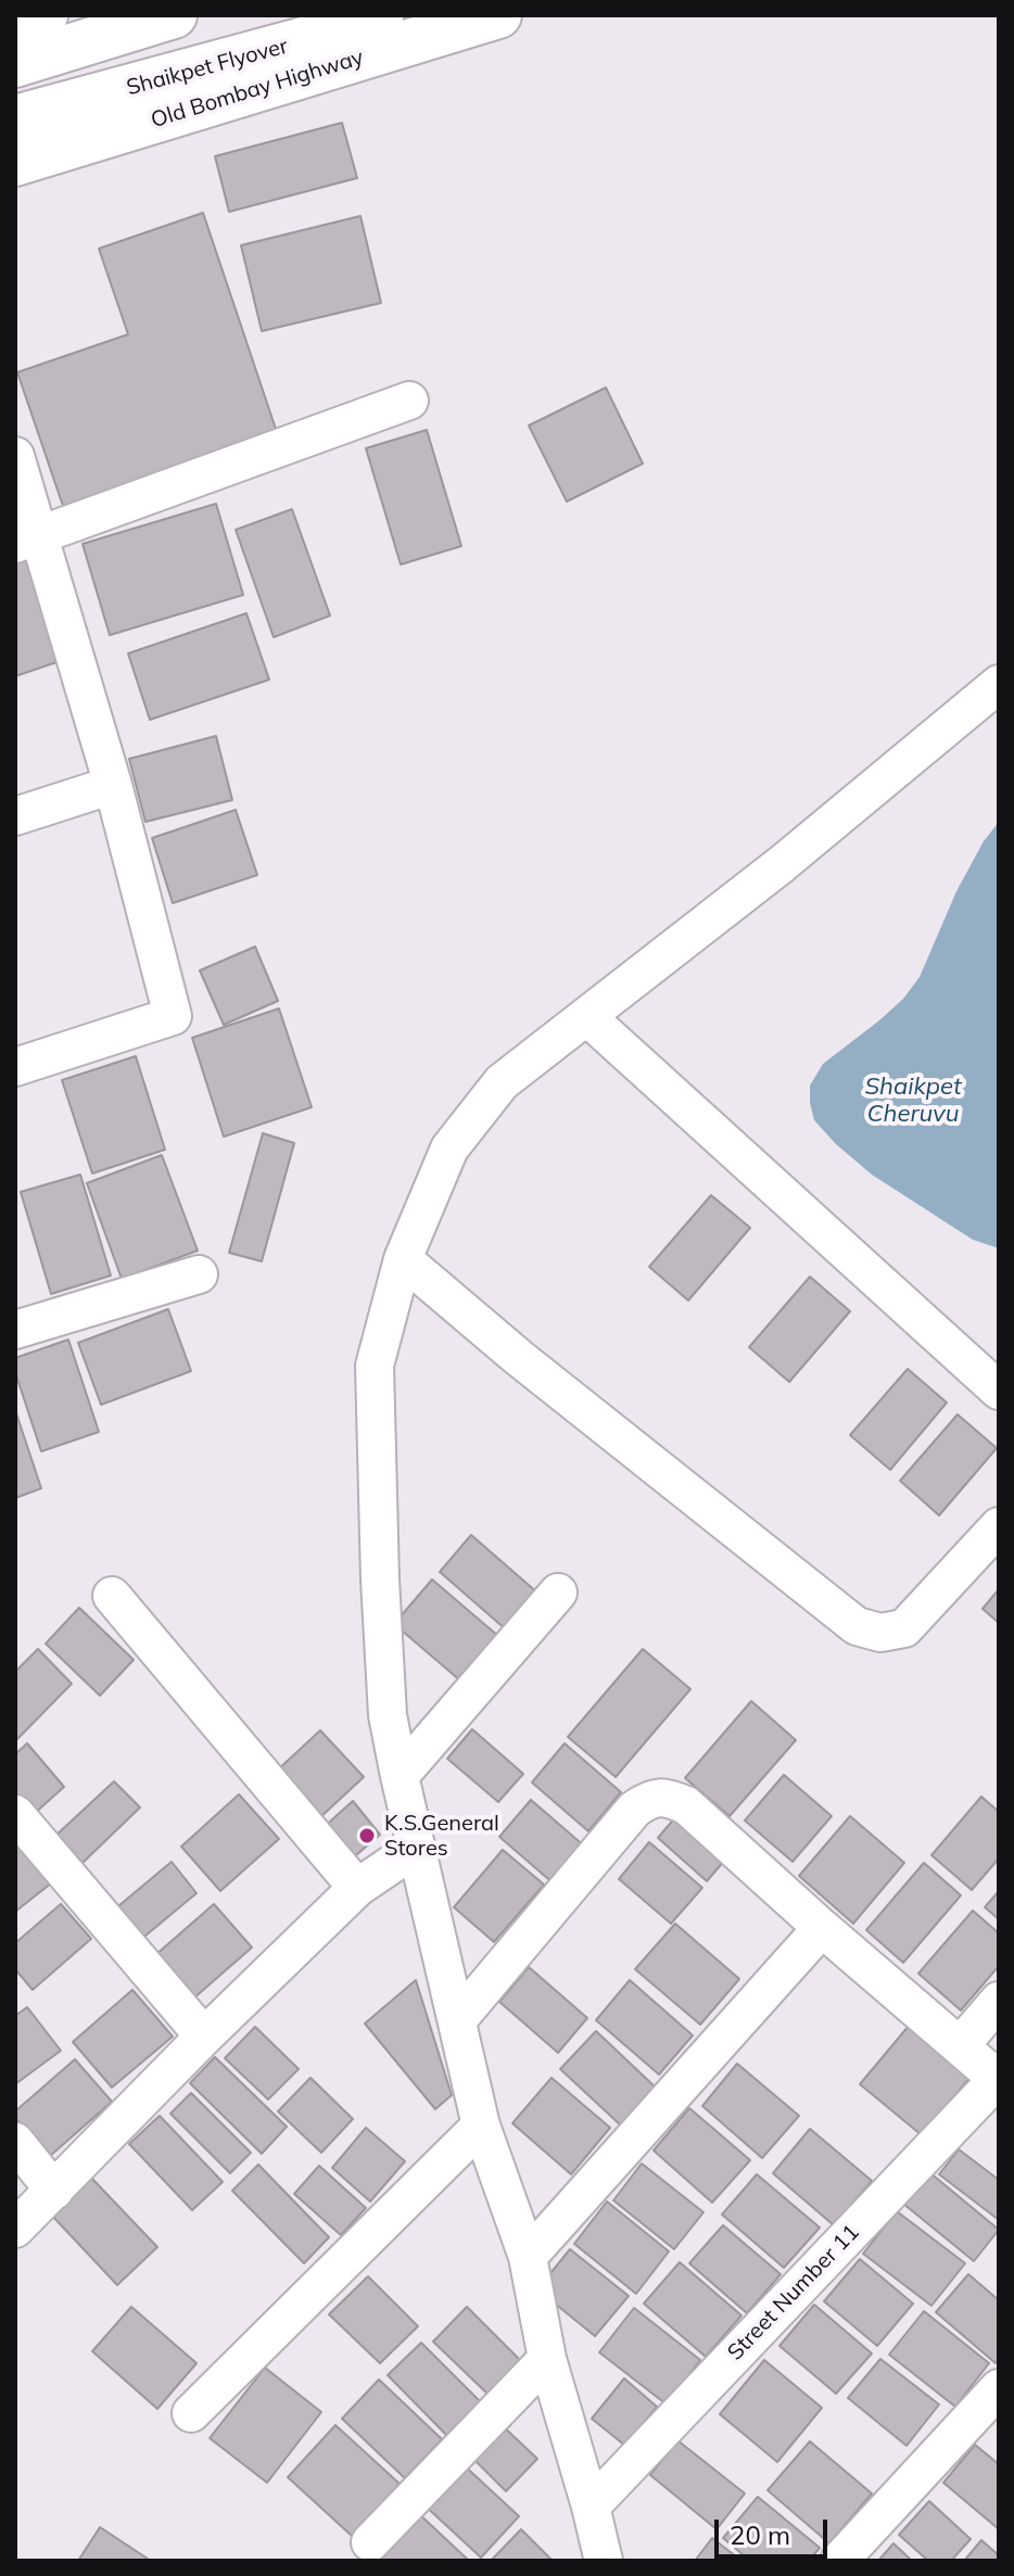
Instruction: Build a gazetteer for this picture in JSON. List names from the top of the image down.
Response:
{
  "streets": {
    "main road": ["Shaikpet Flyover", "Old Bombay Highway"],
    "street": ["Street Number 11"]
  },
  "water": ["Shaikpet Cheruvu"],
  "places": ["K.S.General Stores"],
  "scale_bar": "20 m"
}
